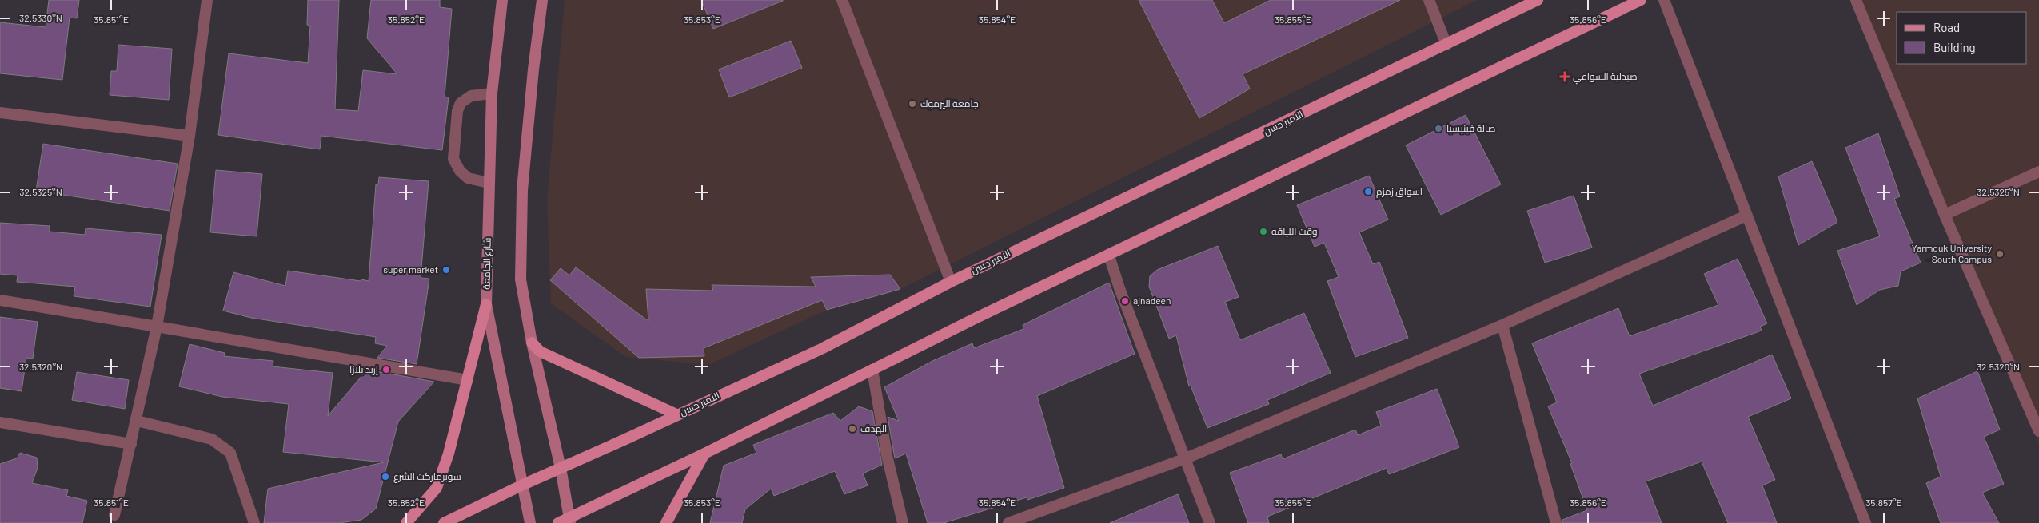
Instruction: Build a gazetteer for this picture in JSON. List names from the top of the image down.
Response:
{
  "streets": {
    "main road": ["الامير حسن", "شارع الجامعة"]
  },
  "crossings": [
    ["الامير حسن", "شارع الجامعة"]
  ],
  "places": {
    "health": ["صيدلية السواعي"],
    "other": [
      "جامعة اليرموك",
      "صالة فينيسيا",
      "اسواق زمزم",
      "وقت اللياقه",
      "Yarmouk University - South Campus",
      "super market",
      "ajnadeen",
      "إربد بلازا",
      "الهدف",
      "سوبرماركت الشرع"
    ]
  },
  "legend": ["Road", "Building"],
  "coordinates": [
    "32.5330°N",
    "35.851°E",
    "35.852°E",
    "35.853°E",
    "35.854°E",
    "35.855°E",
    "35.856°E",
    "32.5325°N",
    "32.5320°N",
    "35.857°E"
  ]
}
